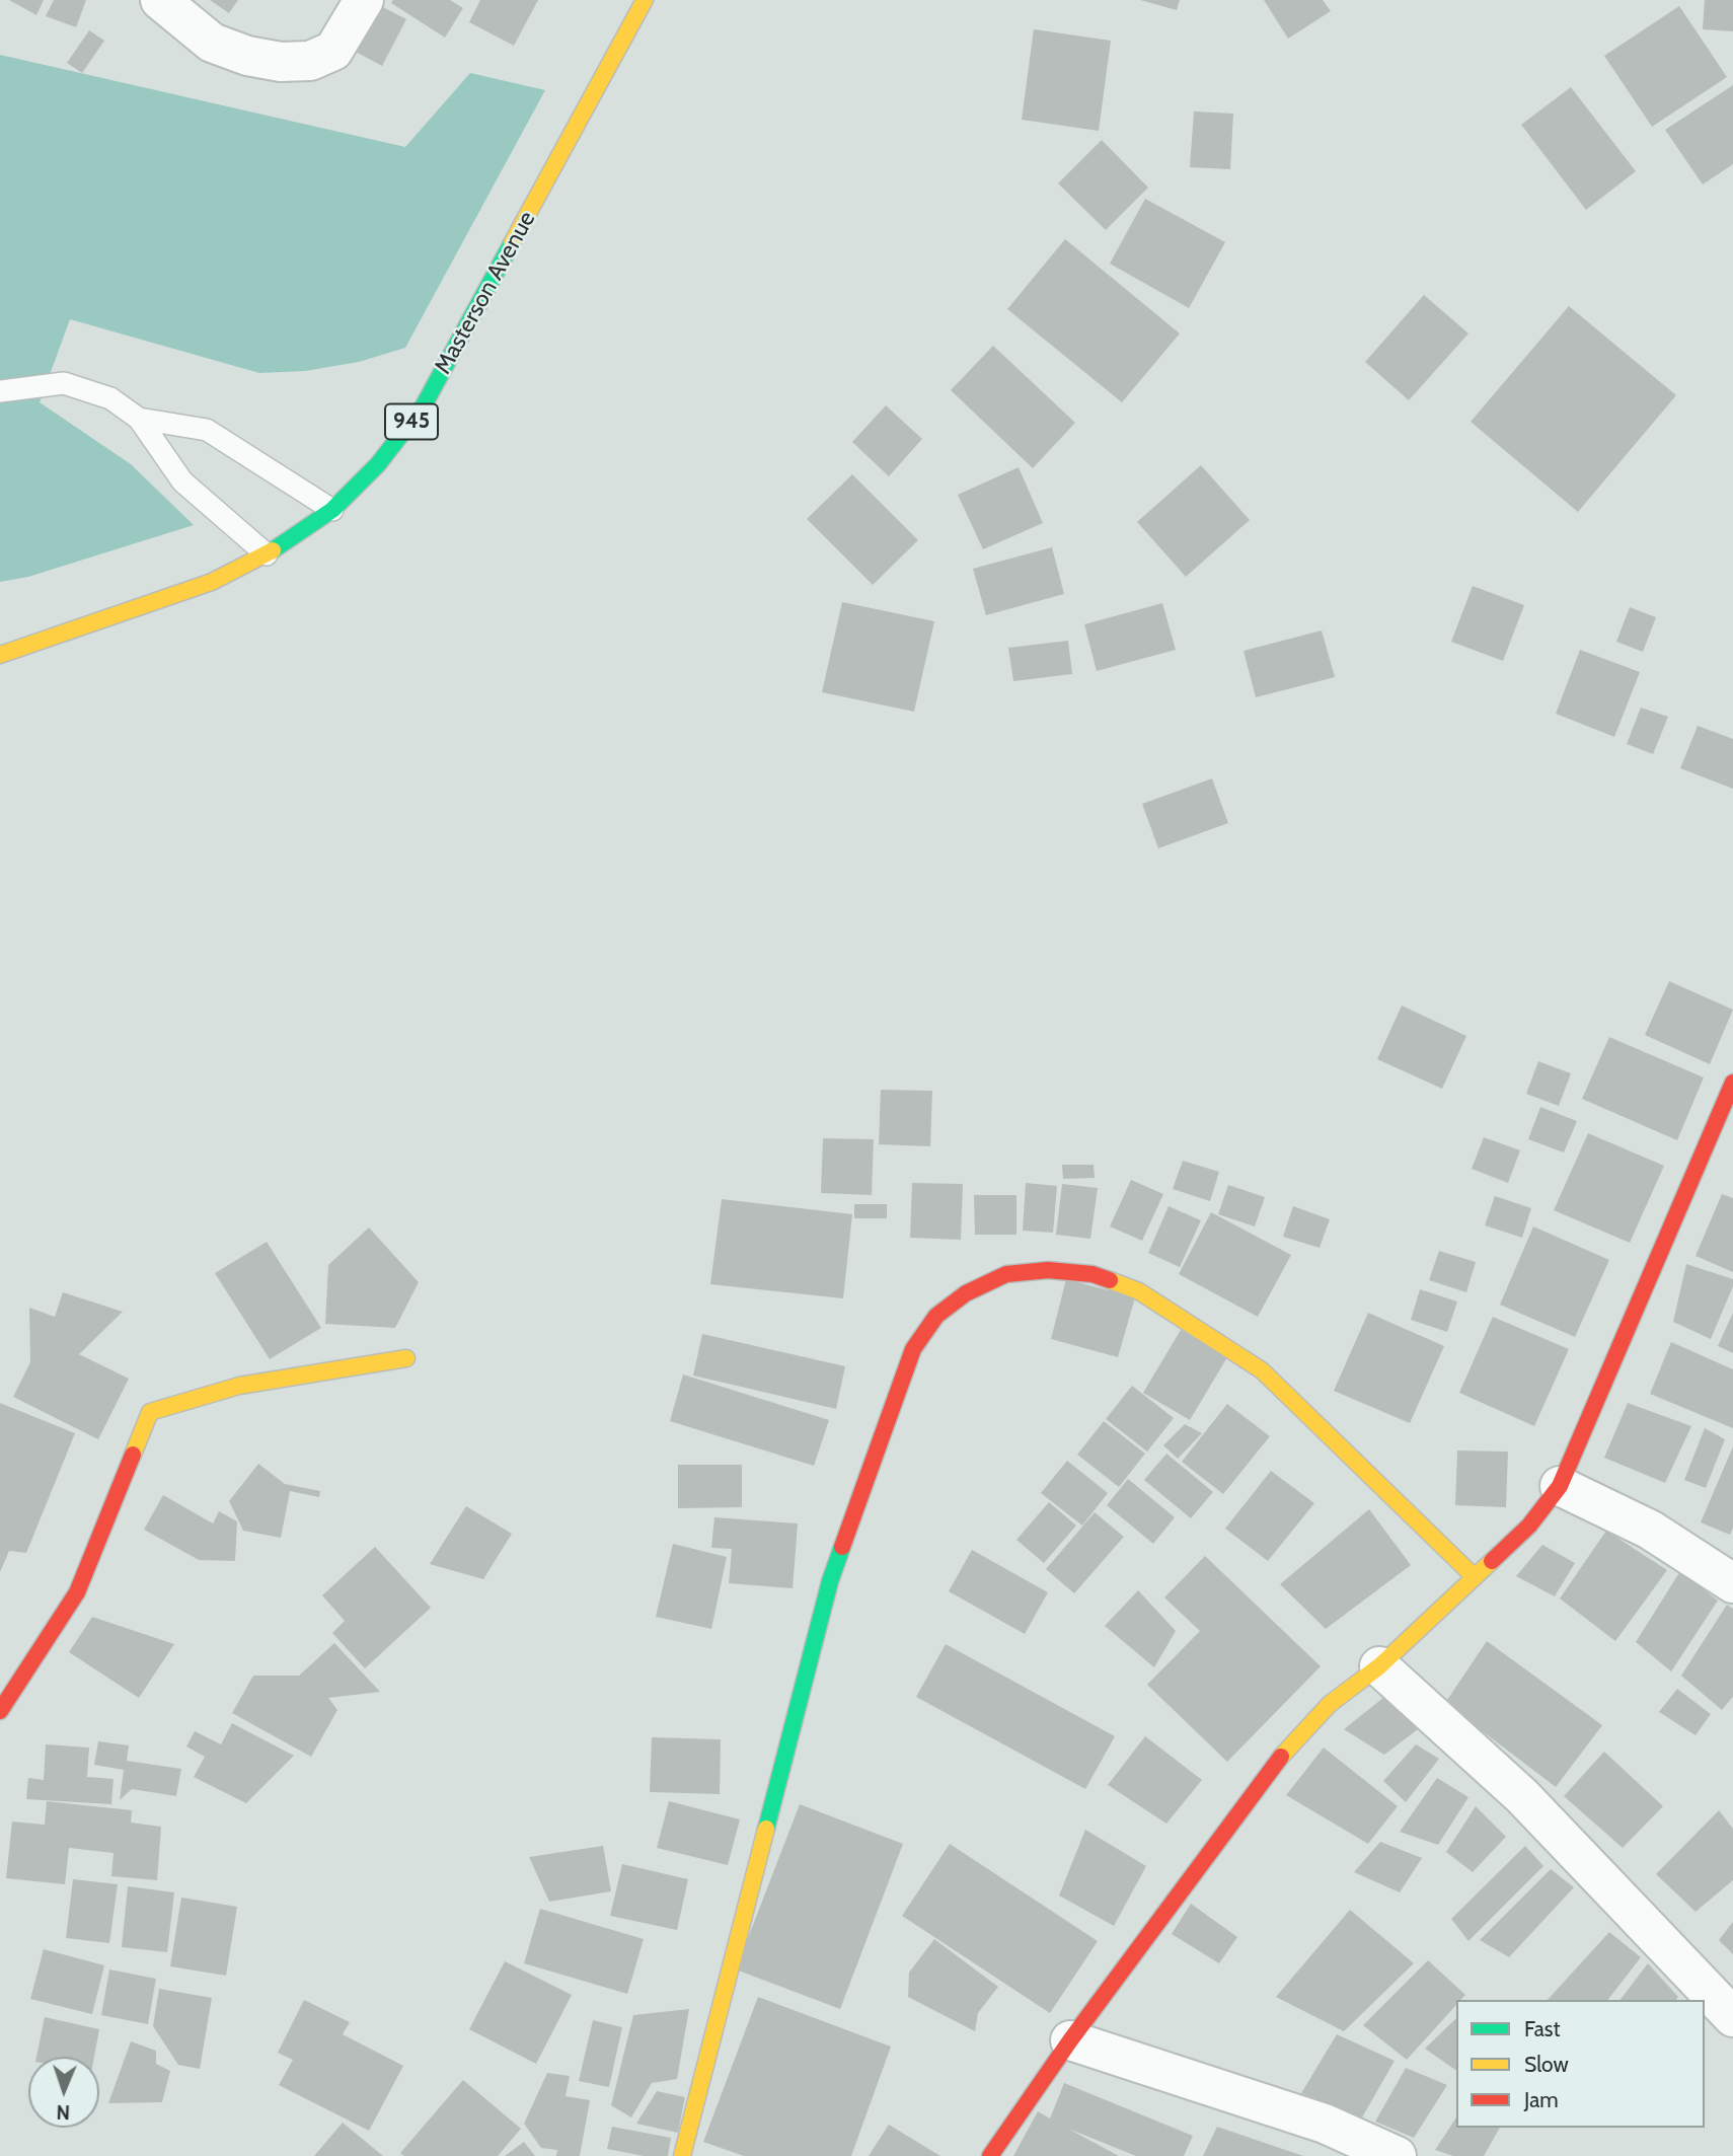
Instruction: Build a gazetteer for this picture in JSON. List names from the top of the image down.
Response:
{
  "streets": {
    "street": ["Masterson Avenue", "945"]
  },
  "legend": ["Fast", "Slow", "Jam"],
  "north": "bottom"
}
